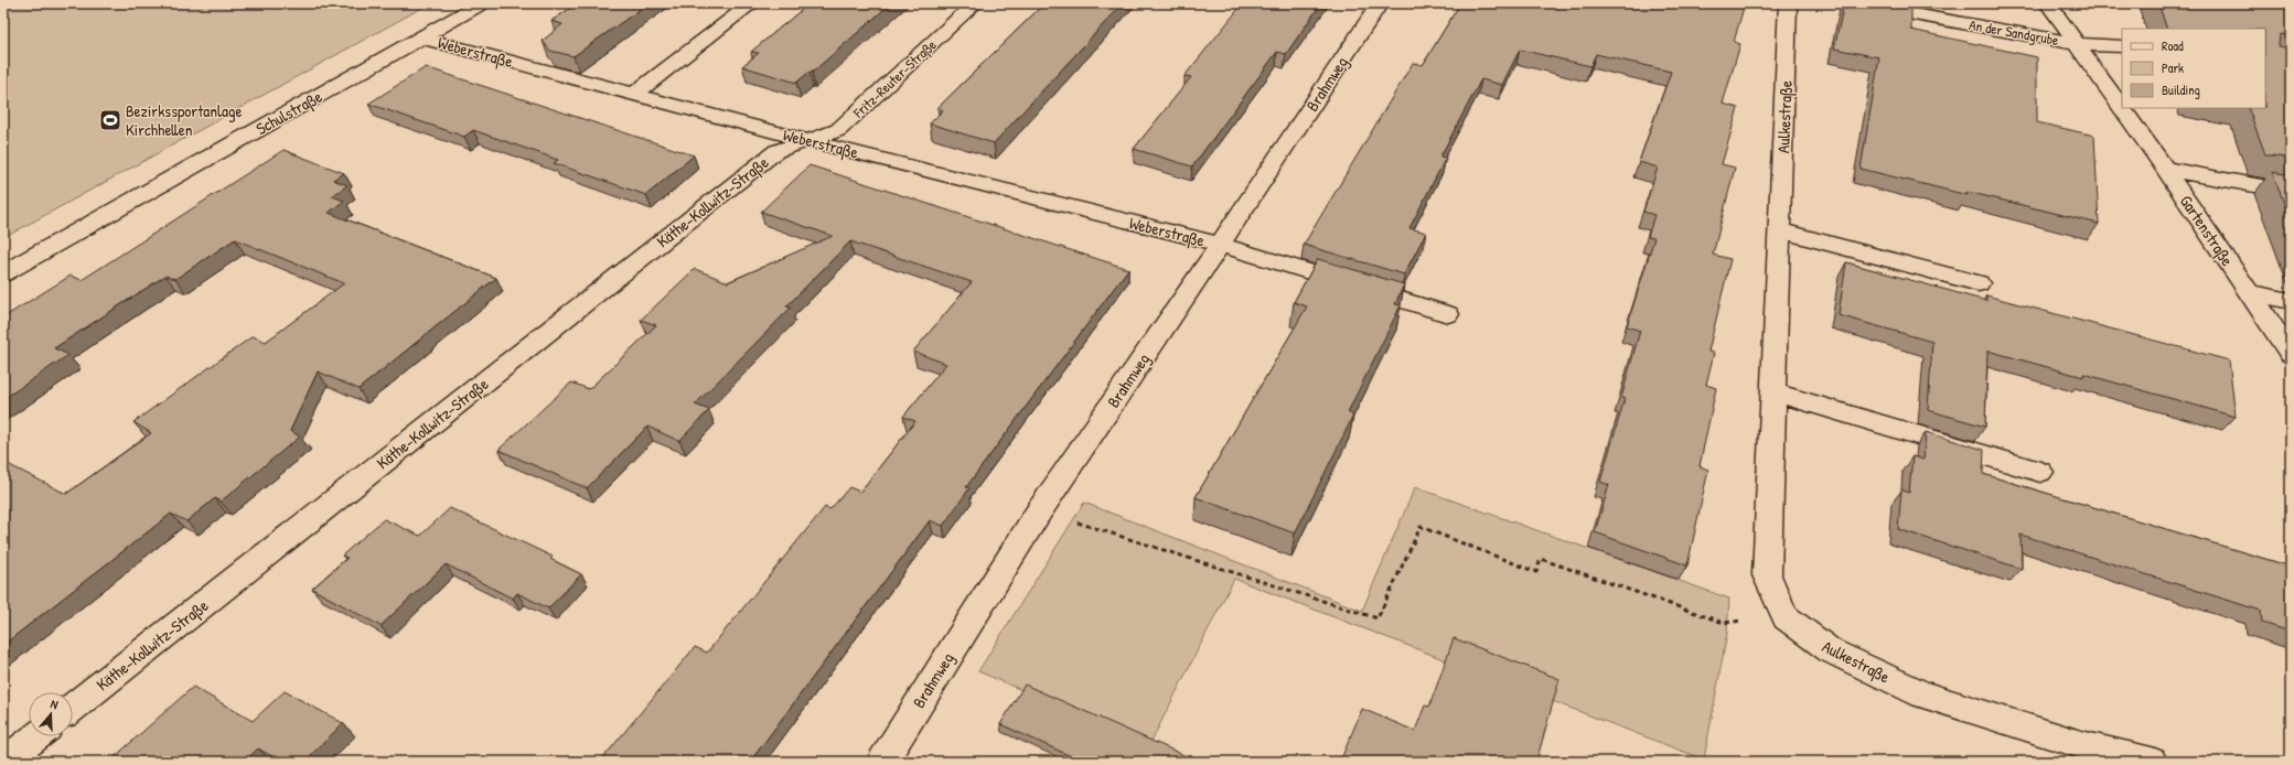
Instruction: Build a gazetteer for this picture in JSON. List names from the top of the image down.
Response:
{
  "streets": {
    "street": [
      "An der Sandgrube",
      "Weberstraße",
      "Fritz-Reuter-Straße",
      "Brahmweg",
      "Schulstraße",
      "Aulkestraße",
      "Käthe-Kollwitz-Straße",
      "Gartenstraße"
    ]
  },
  "crossings": [
    ["An der Sandgrube", "Gartenstraße"],
    ["Weberstraße", "Fritz-Reuter-Straße"],
    ["Weberstraße", "Brahmweg"],
    ["Weberstraße", "Schulstraße"],
    ["Weberstraße", "Käthe-Kollwitz-Straße"],
    ["Fritz-Reuter-Straße", "Käthe-Kollwitz-Straße"]
  ],
  "places": {
    "sports": ["Bezirkssportanlage Kirchhellen"]
  },
  "legend": ["Road", "Park", "Building"],
  "north": "top"
}
